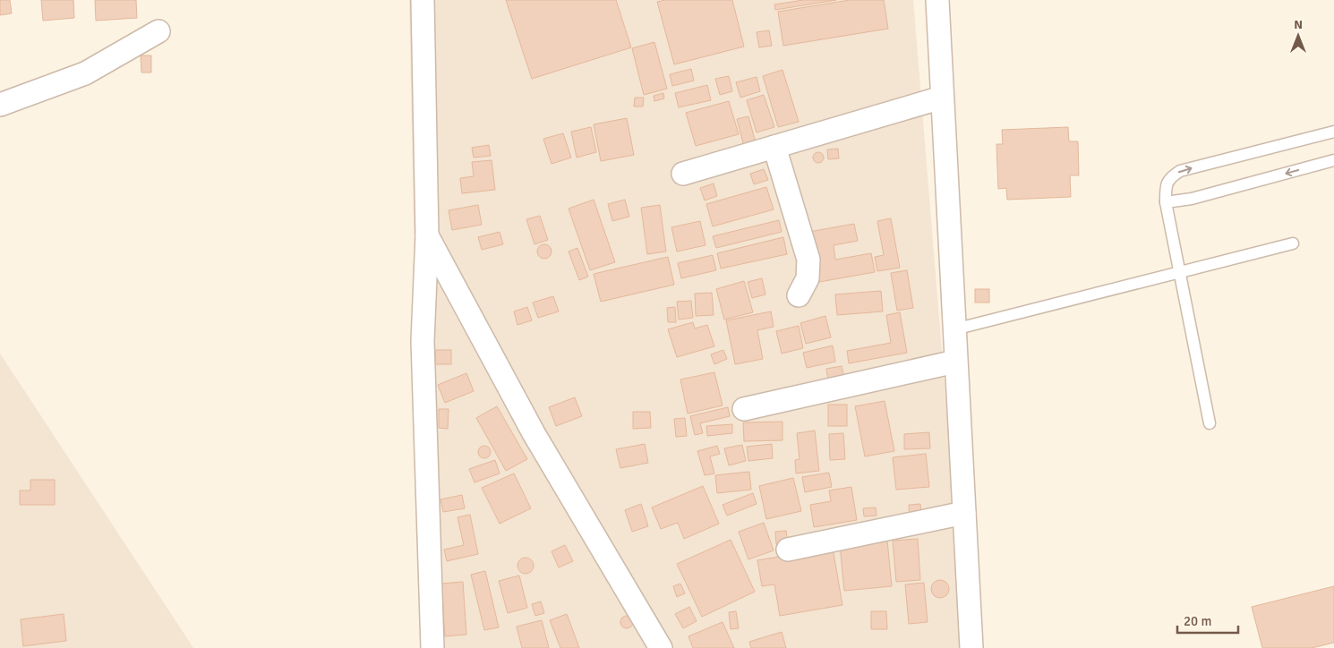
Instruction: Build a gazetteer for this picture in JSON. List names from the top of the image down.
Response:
{
  "scale_bar": "20 m",
  "north": "top"
}
